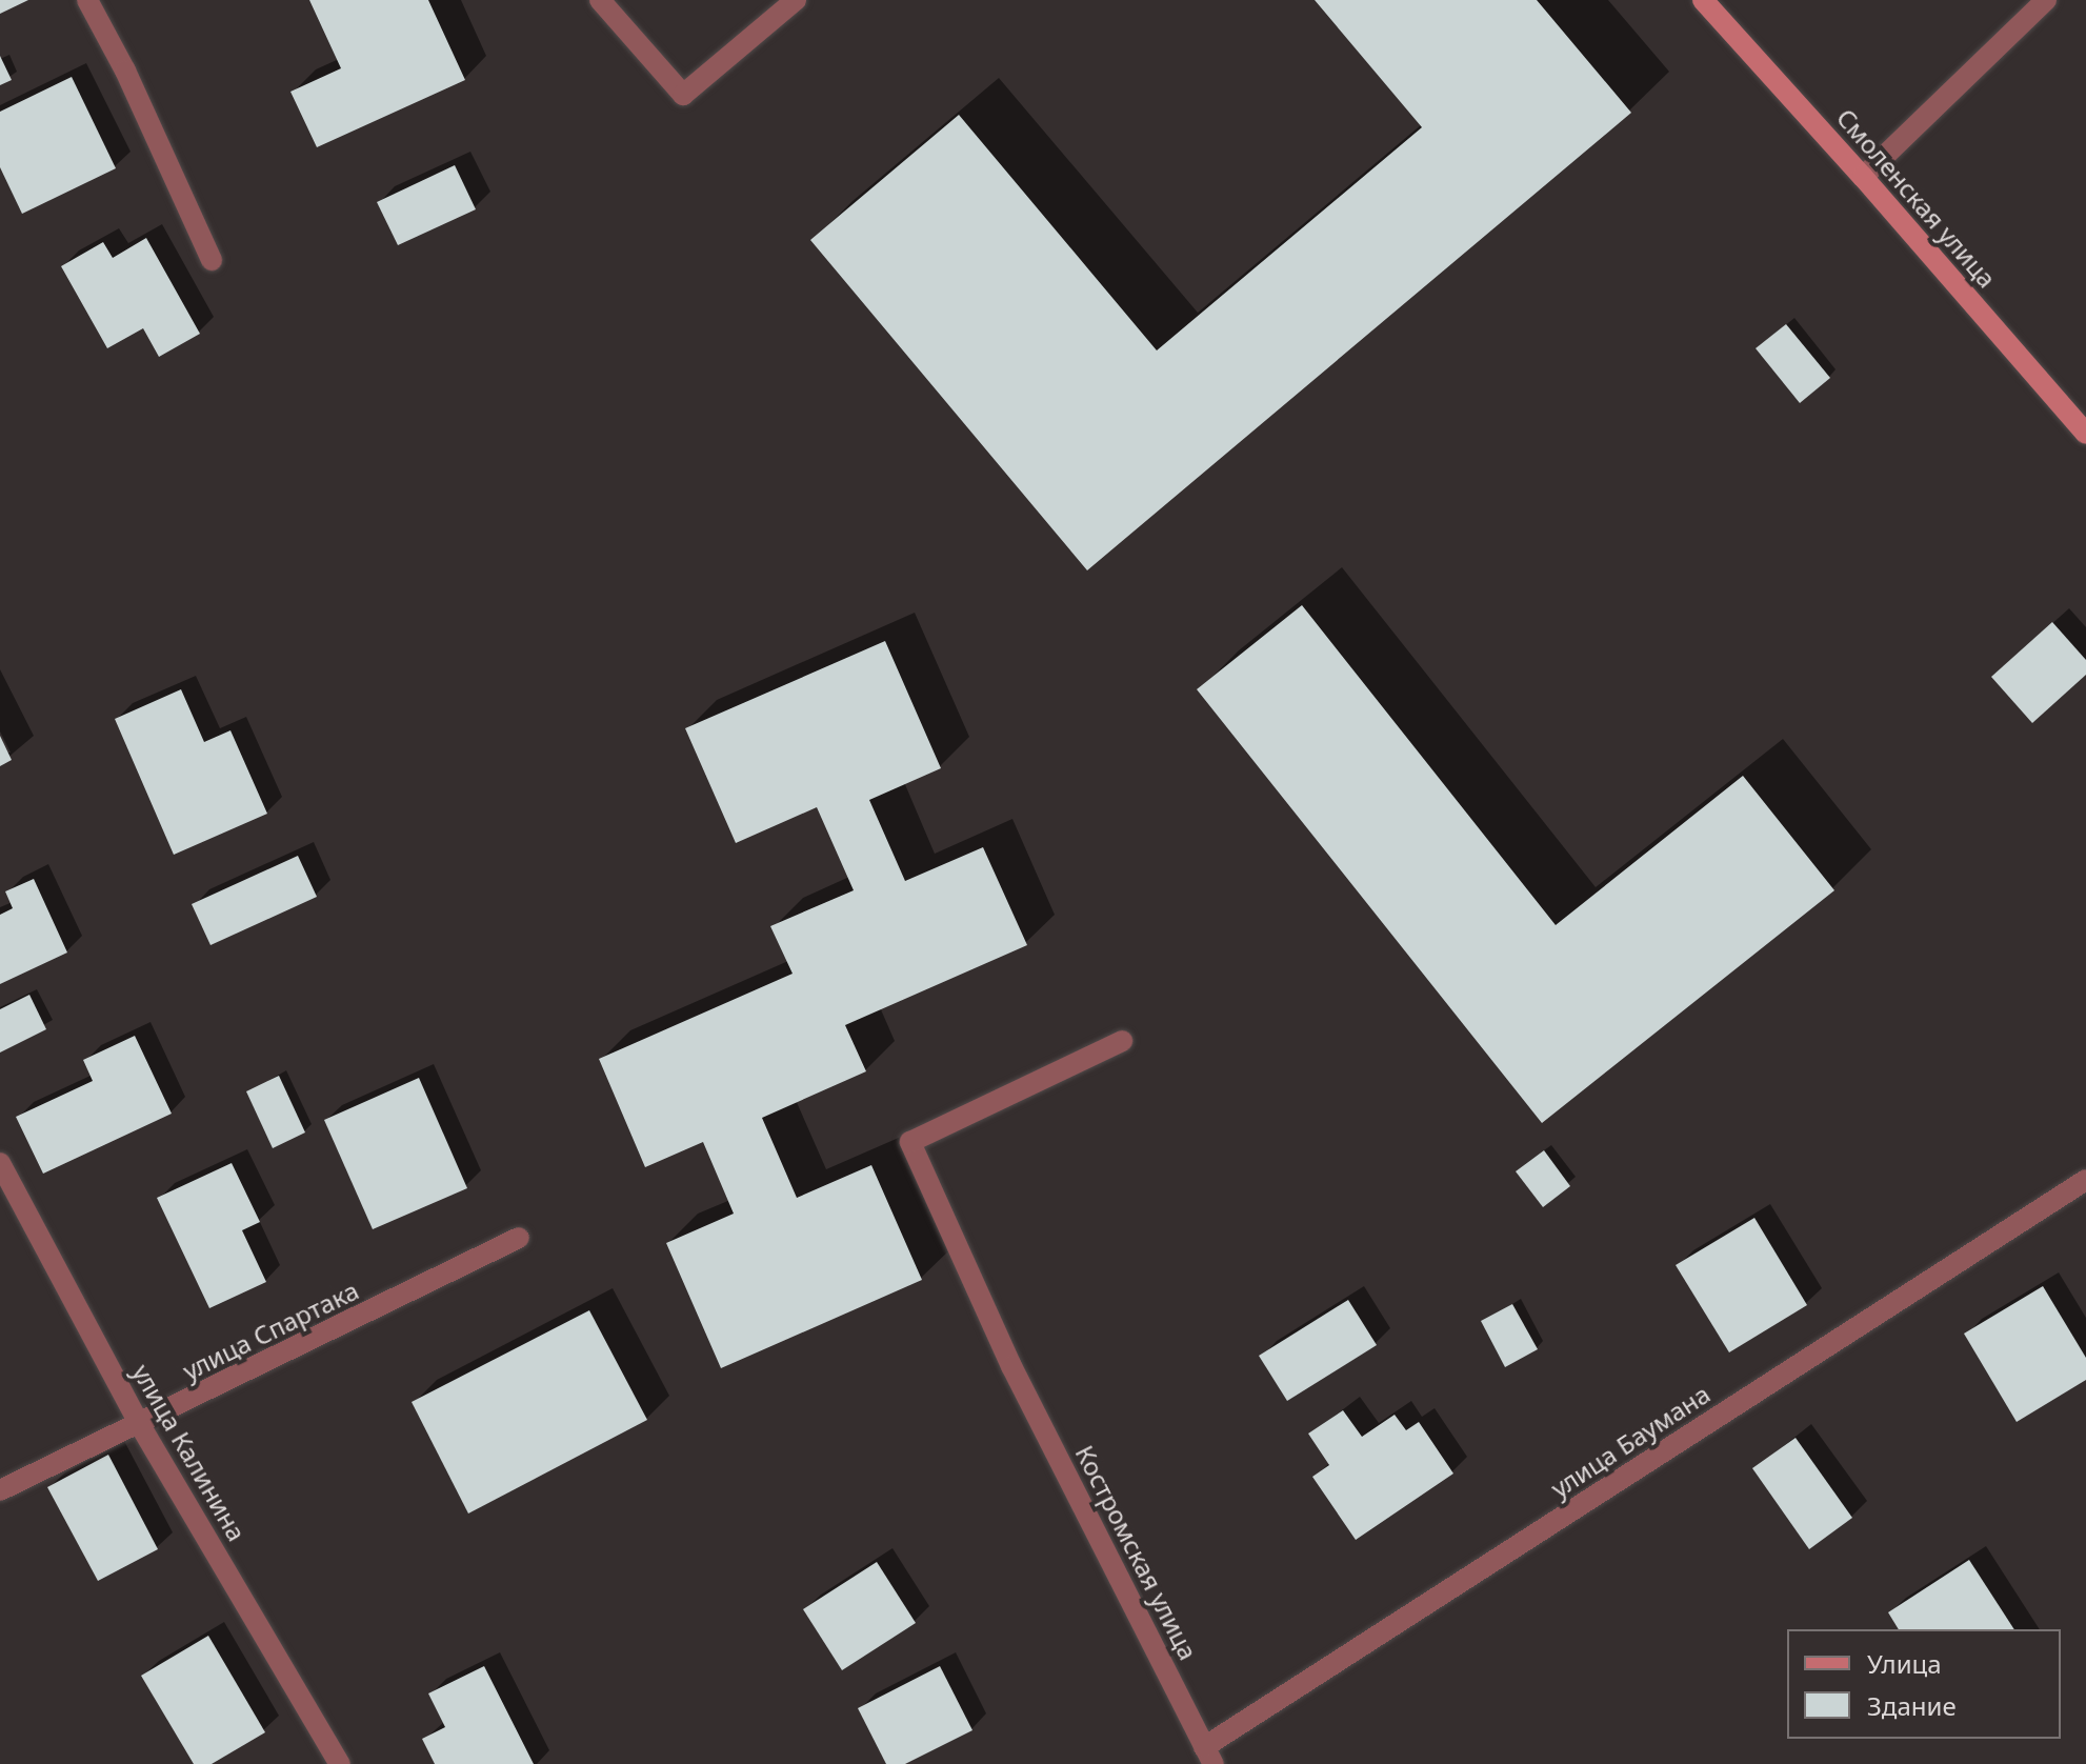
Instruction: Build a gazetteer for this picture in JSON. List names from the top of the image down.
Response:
{
  "streets": {
    "main road": ["Смоленская улица"],
    "street": [
      "улица Спартака",
      "улица Баумана",
      "улица Калинина",
      "Костромская улица"
    ]
  },
  "crossings": [
    ["улица Спартака", "улица Калинина"],
    ["улица Баумана", "Костромская улица"]
  ],
  "legend": ["Улица", "Здание"]
}
